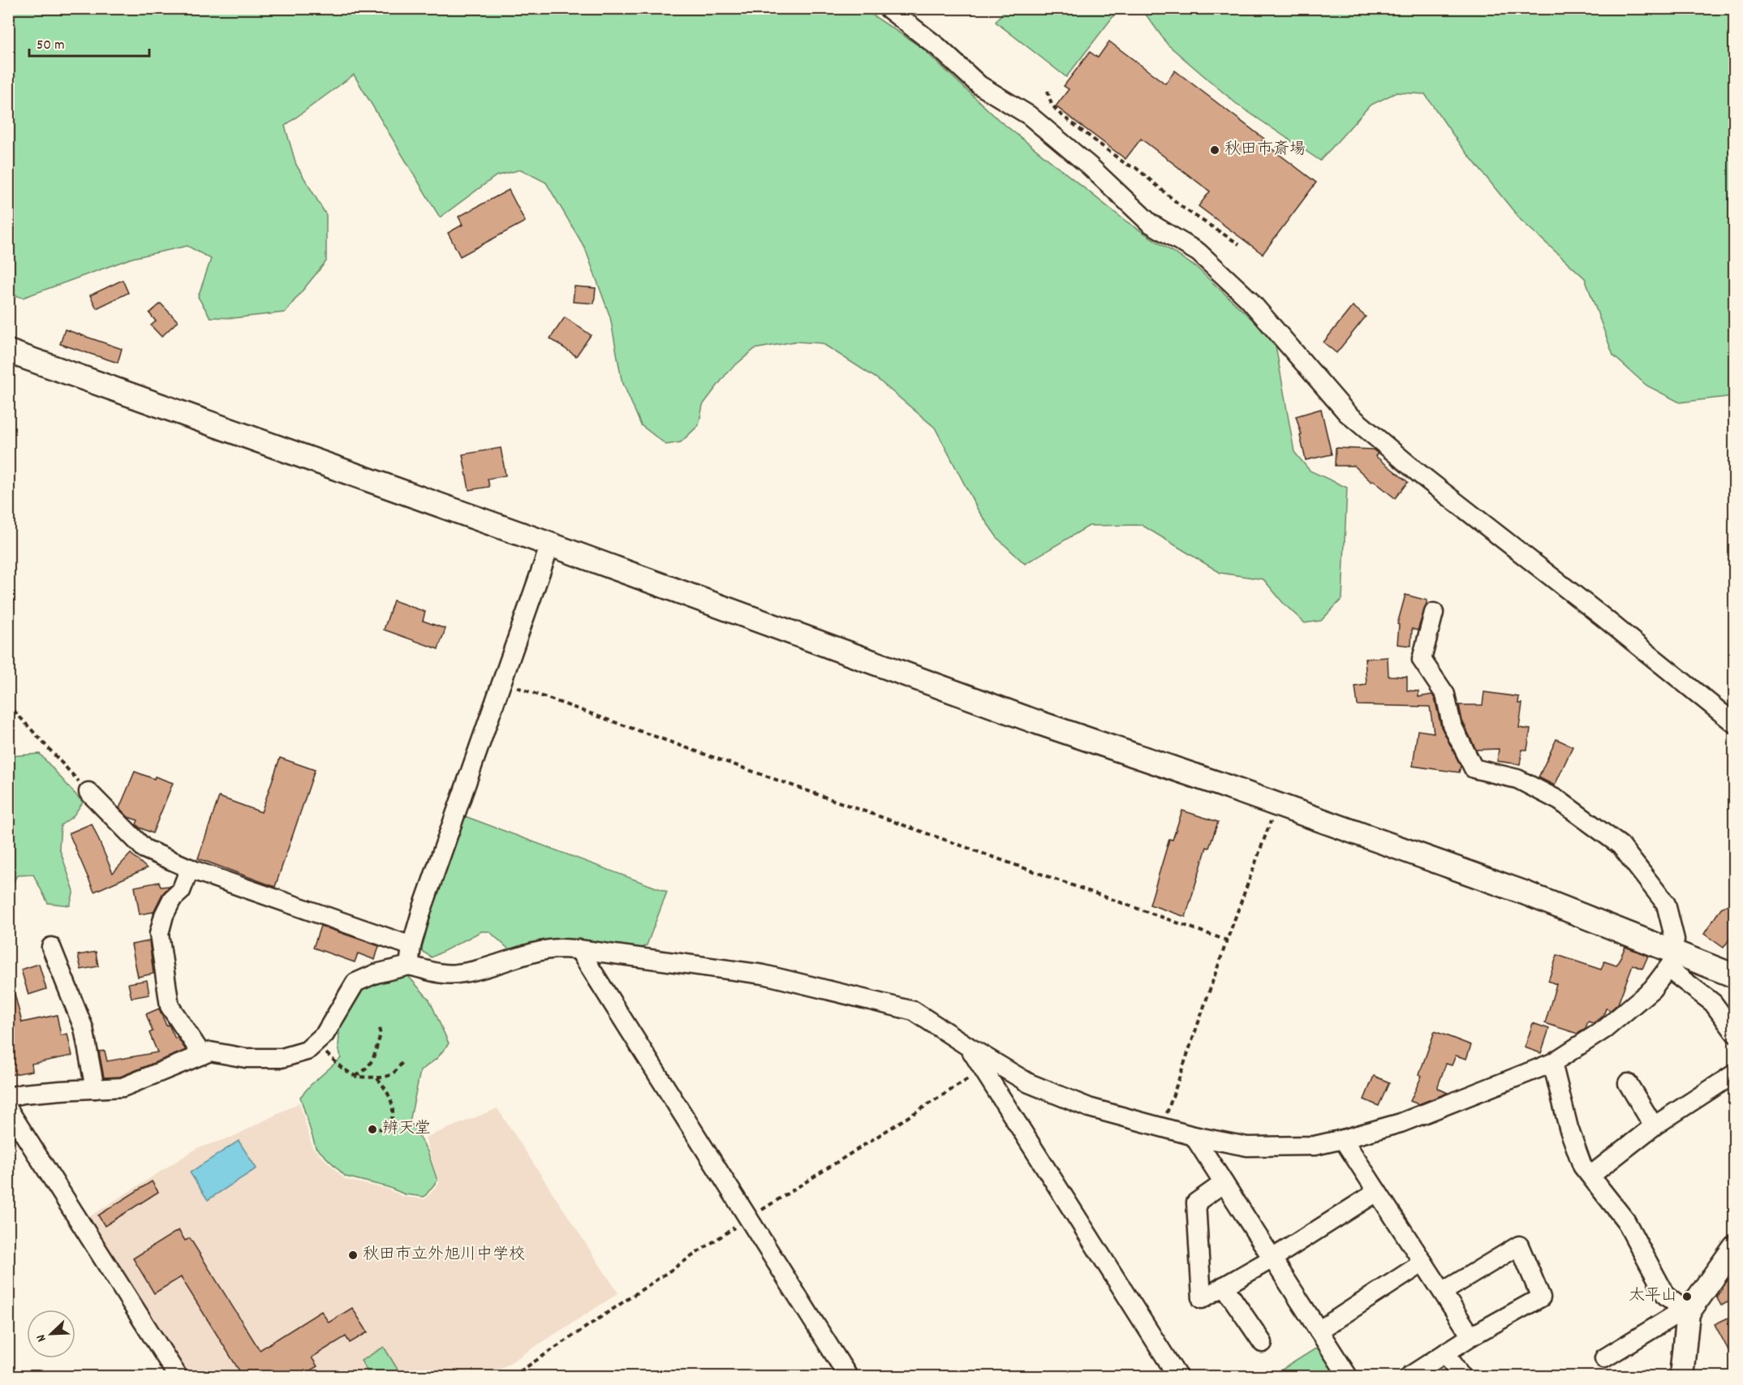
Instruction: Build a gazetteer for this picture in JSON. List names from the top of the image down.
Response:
{
  "places": [
    "秋田市斎場",
    "辨天堂",
    "秋田市立外旭川中学校",
    "太平山"
  ],
  "scale_bar": "50 m",
  "north": "bottom left"
}
